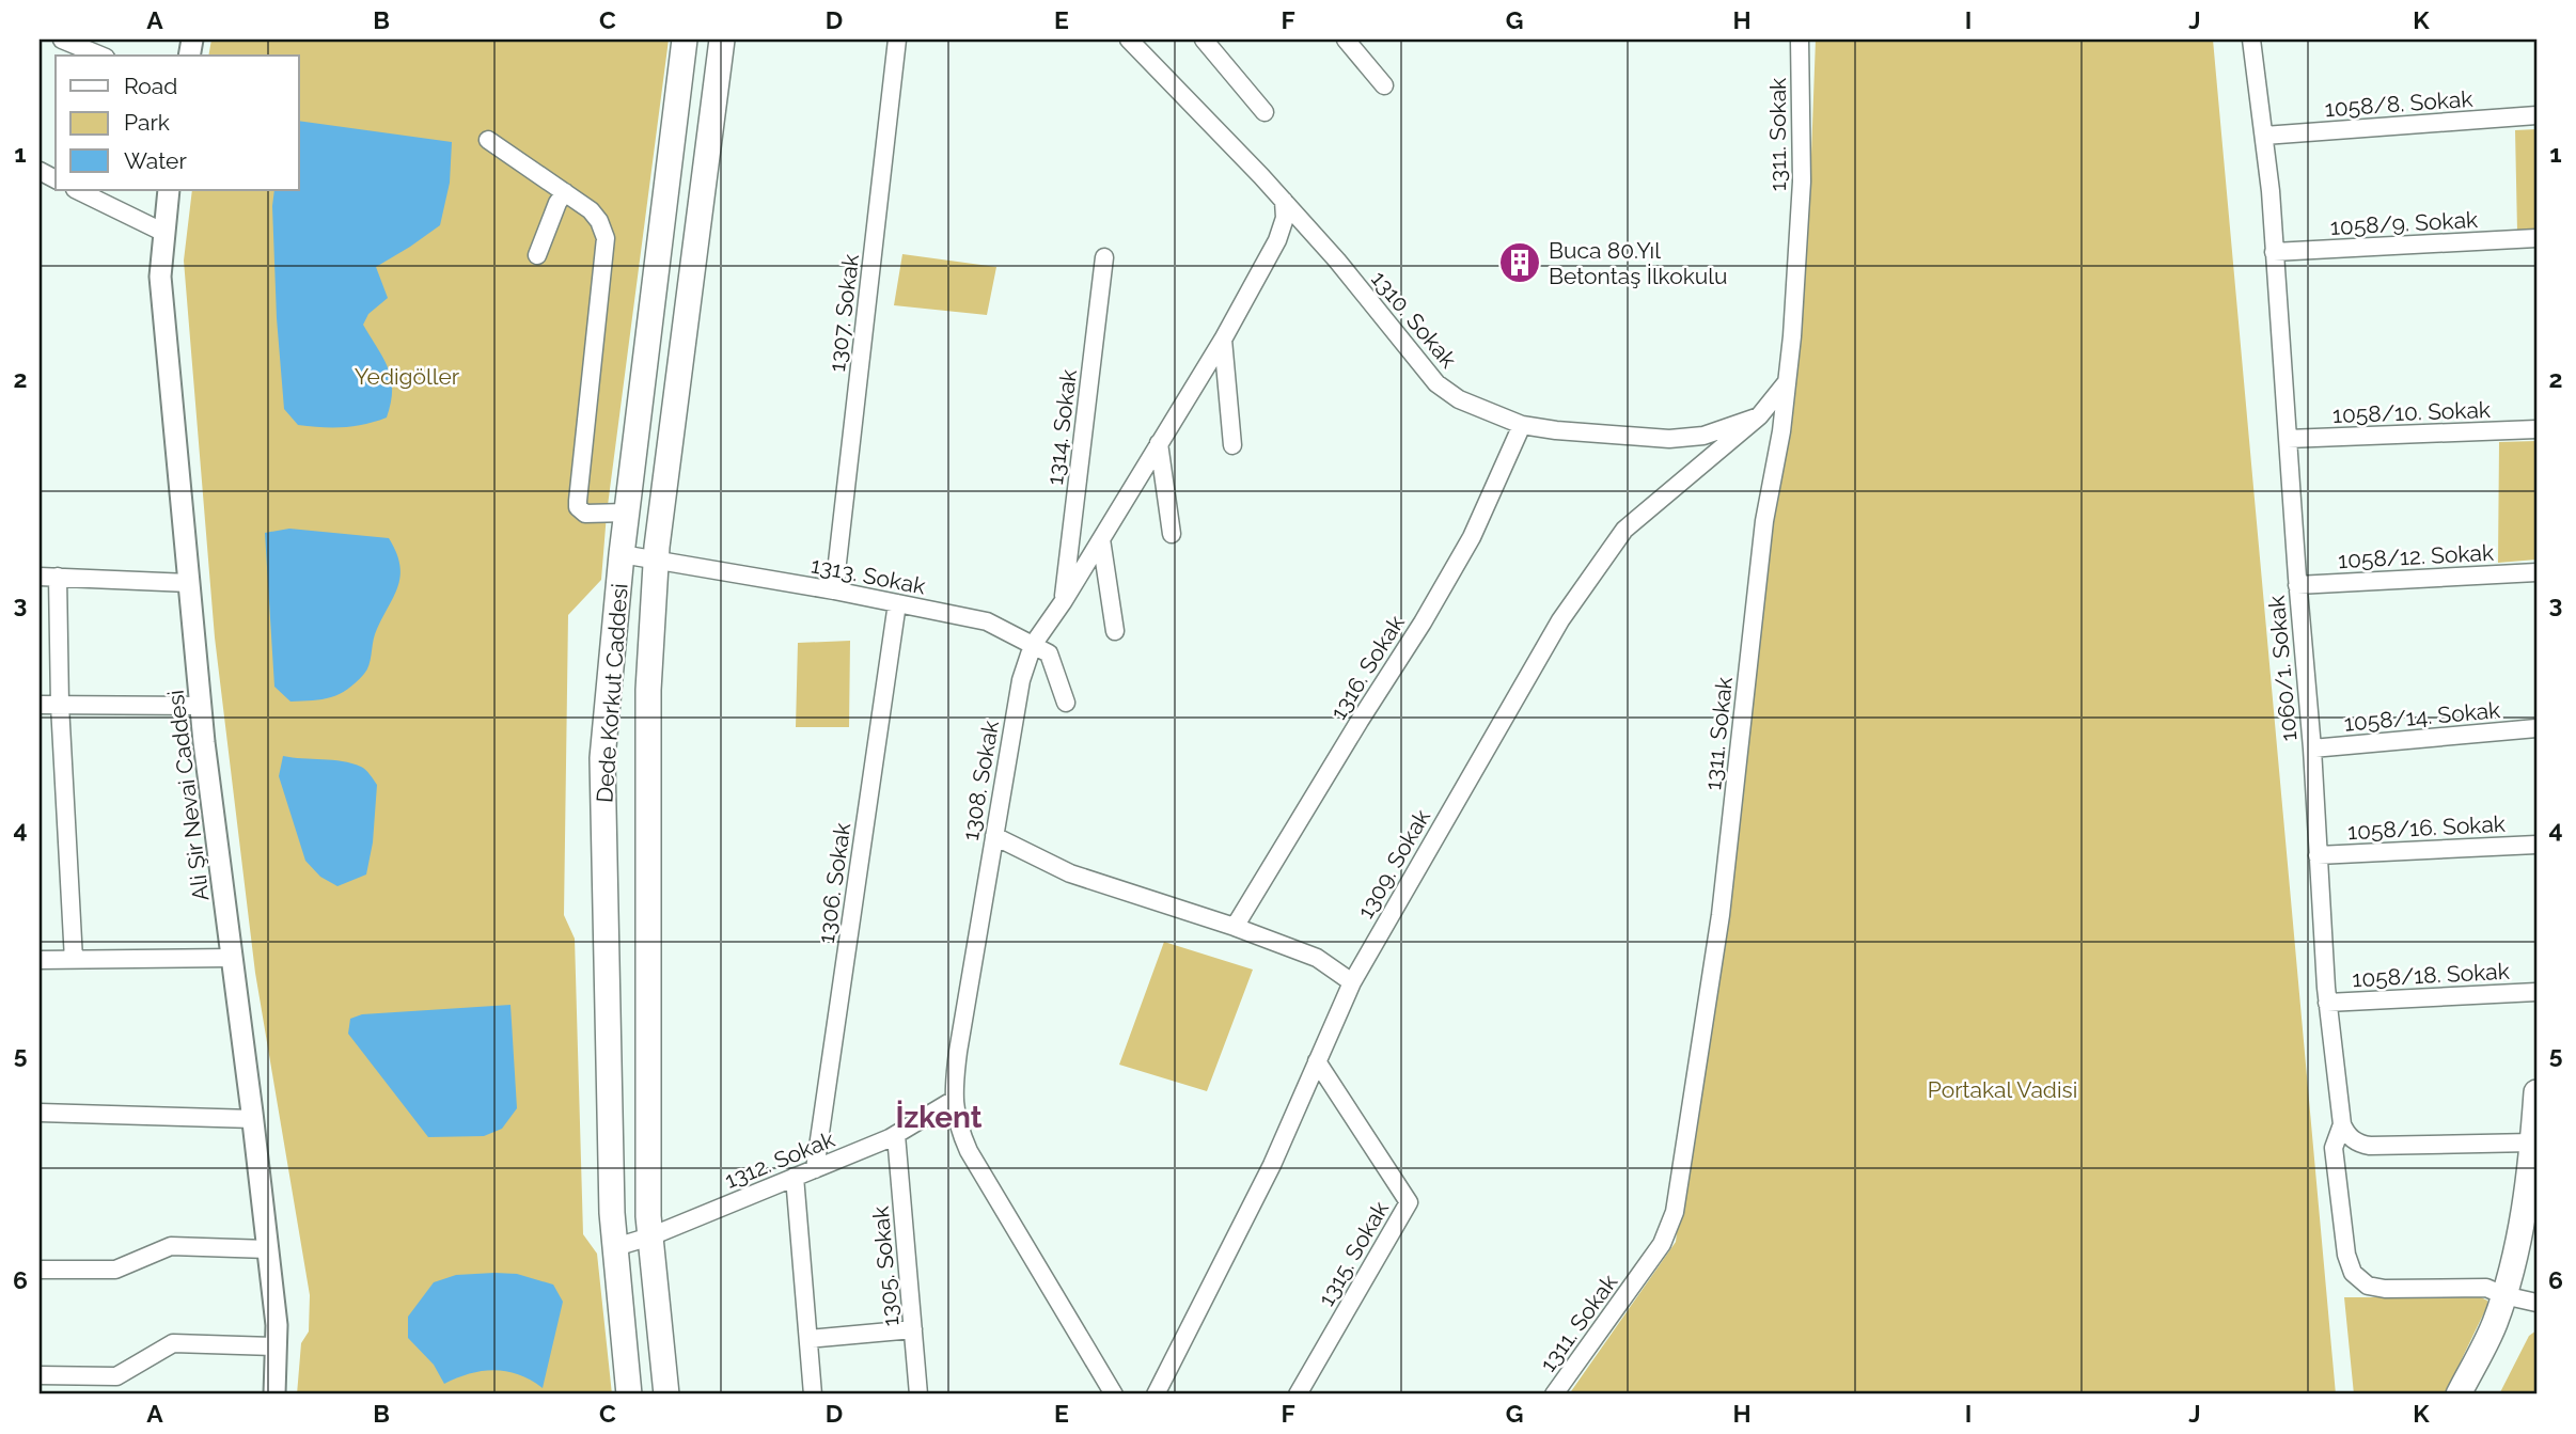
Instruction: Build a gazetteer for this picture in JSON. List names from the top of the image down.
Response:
{
  "streets": {
    "main road": ["Dede Korkut Caddesi"],
    "street": [
      "1058/8. Sokak",
      "1311. Sokak",
      "1058/9. Sokak",
      "1307. Sokak",
      "1310. Sokak",
      "1058/10. Sokak",
      "1314. Sokak",
      "1058/12. Sokak",
      "1313. Sokak",
      "1316. Sokak",
      "1060/1. Sokak",
      "1058/14. Sokak",
      "1308. Sokak",
      "Ali Şir Nevai Caddesi",
      "1058/16. Sokak",
      "1309. Sokak",
      "1306. Sokak",
      "1058/18. Sokak",
      "1312. Sokak",
      "1315. Sokak",
      "1305. Sokak"
    ]
  },
  "crossings": [
    ["1058/8. Sokak", "1060/1. Sokak"],
    ["1058/9. Sokak", "1060/1. Sokak"],
    ["1307. Sokak", "1313. Sokak"],
    ["1310. Sokak", "1316. Sokak"],
    ["1310. Sokak", "1308. Sokak"],
    ["1310. Sokak", "1309. Sokak"],
    ["1058/10. Sokak", "1060/1. Sokak"],
    ["1314. Sokak", "1308. Sokak"],
    ["1058/12. Sokak", "1060/1. Sokak"],
    ["1313. Sokak", "Dede Korkut Caddesi"],
    ["1313. Sokak", "1308. Sokak"],
    ["1313. Sokak", "1306. Sokak"],
    ["1060/1. Sokak", "1058/14. Sokak"],
    ["1060/1. Sokak", "1058/16. Sokak"],
    ["1060/1. Sokak", "1058/18. Sokak"],
    ["Dede Korkut Caddesi", "1312. Sokak"],
    ["1308. Sokak", "1312. Sokak"],
    ["1309. Sokak", "1315. Sokak"],
    ["1306. Sokak", "1312. Sokak"],
    ["1312. Sokak", "1305. Sokak"]
  ],
  "districts": ["İzkent"],
  "parks": ["Yedigöller", "Portakal Vadisi"],
  "places": {
    "building": ["Buca 80.Yıl Betontaş İlkokulu"]
  },
  "legend": ["Road", "Park", "Water"],
  "grid": {
    "columns": [
      "A",
      "B",
      "C",
      "D",
      "E",
      "F",
      "G",
      "H",
      "I",
      "J",
      "K"
    ],
    "rows": [
      "1",
      "2",
      "3",
      "4",
      "5",
      "6"
    ]
  }
}
